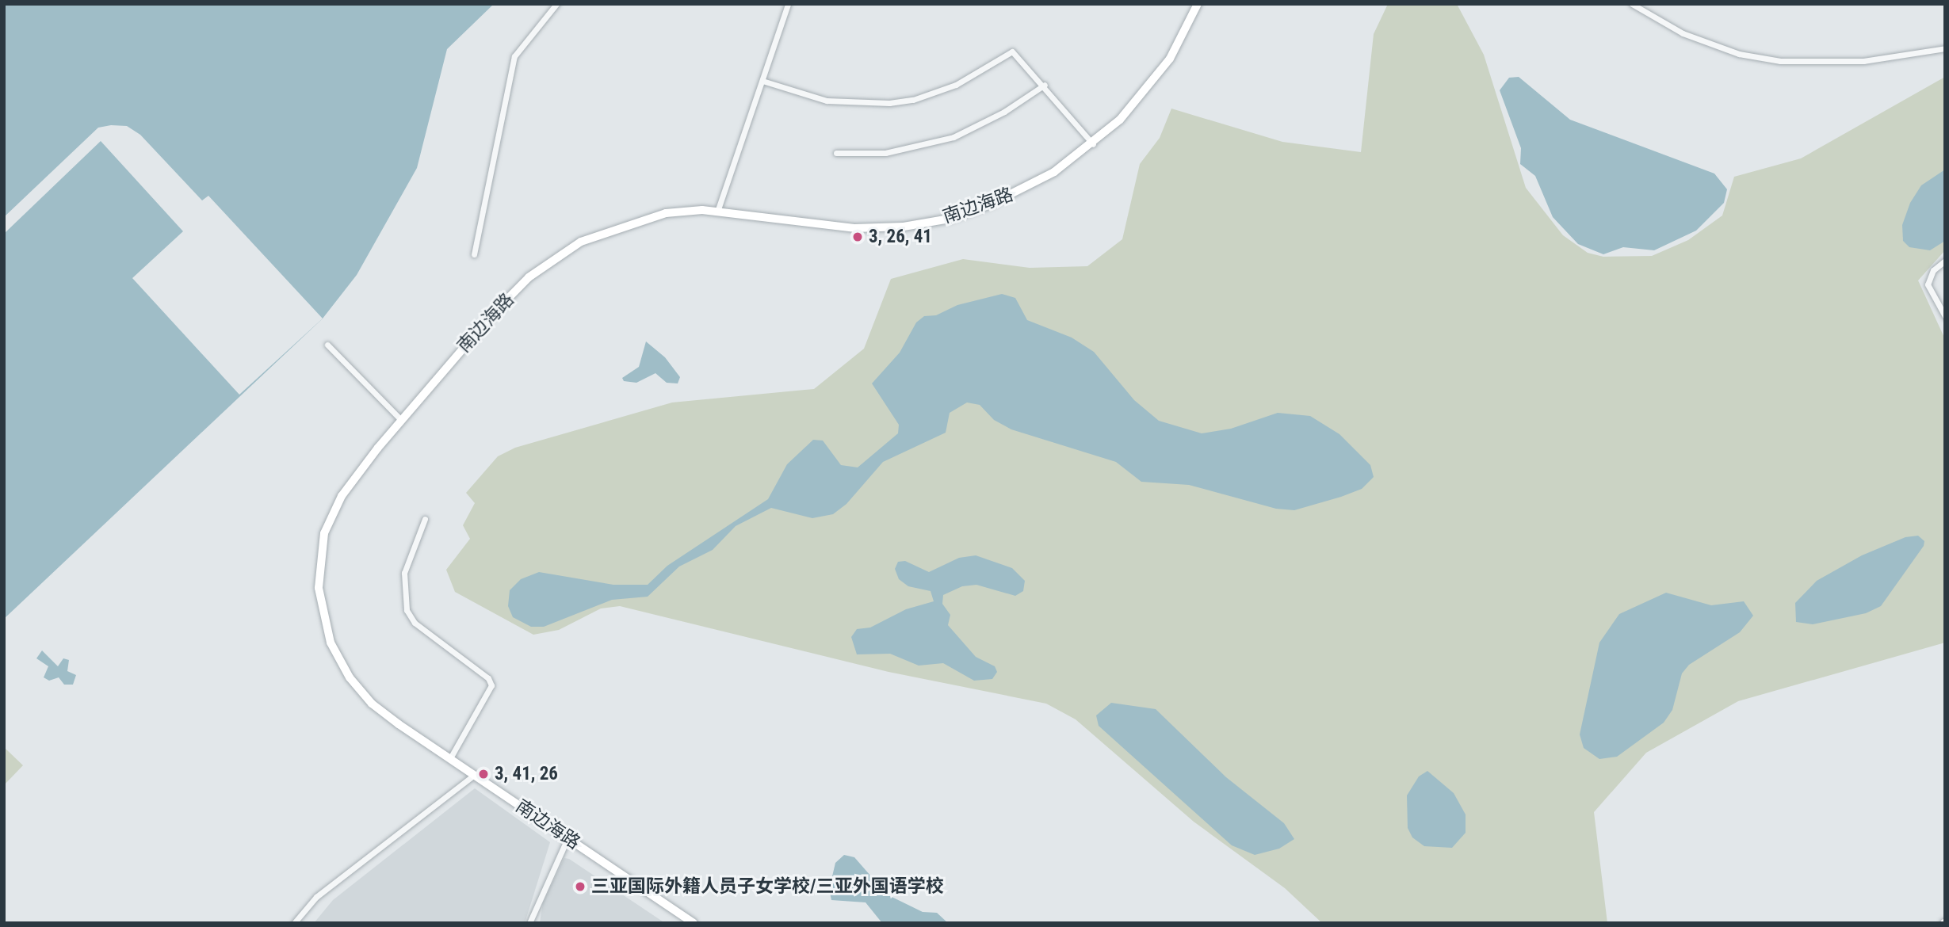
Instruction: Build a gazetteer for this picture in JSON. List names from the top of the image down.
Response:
{
  "streets": {
    "street": ["南边海路"]
  },
  "places": ["3, 26, 41", "3, 41, 26", "三亚国际外籍人员子女学校/三亚外国语学校"]
}
